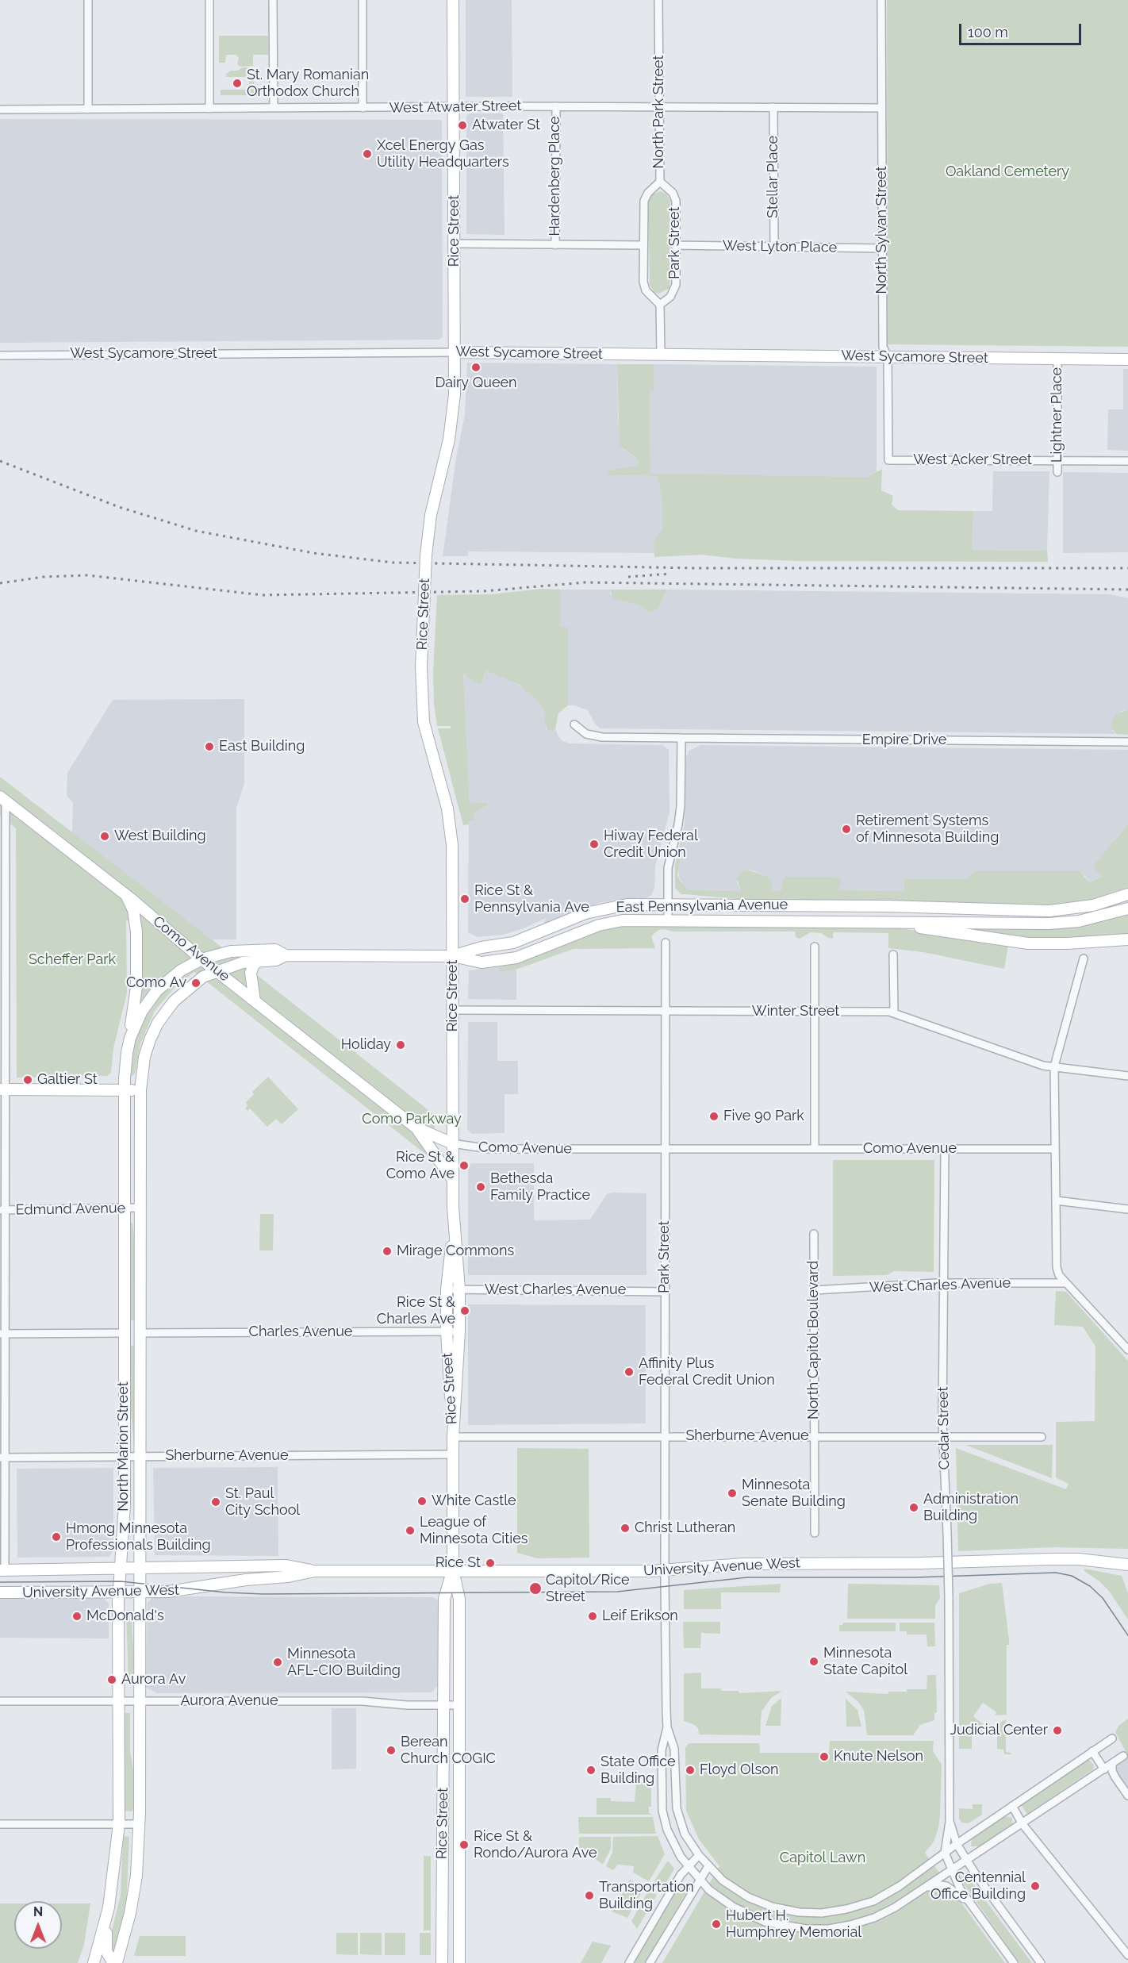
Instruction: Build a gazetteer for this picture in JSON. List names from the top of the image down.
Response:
{
  "streets": {
    "main road": [
      "Rice Street",
      "West Sycamore Street",
      "East Pennsylvania Avenue",
      "Como Avenue",
      "North Marion Street",
      "University Avenue West"
    ],
    "street": [
      "West Atwater Street",
      "North Park Street",
      "Hardenberg Place",
      "Stellar Place",
      "North Sylvan Street",
      "Park Street",
      "West Lyton Place",
      "Lightner Place",
      "West Acker Street",
      "Empire Drive",
      "Winter Street",
      "Edmund Avenue",
      "West Charles Avenue",
      "Charles Avenue",
      "North Capitol Boulevard",
      "Cedar Street",
      "Sherburne Avenue",
      "Aurora Avenue"
    ]
  },
  "crossings": [
    ["West Atwater Street", "North Park Street"],
    ["West Atwater Street", "Hardenberg Place"],
    ["West Atwater Street", "Stellar Place"],
    ["West Atwater Street", "North Sylvan Street"],
    ["West Atwater Street", "Rice Street"],
    ["North Park Street", "Park Street"],
    ["Stellar Place", "West Lyton Place"],
    ["North Sylvan Street", "West Lyton Place"],
    ["North Sylvan Street", "West Sycamore Street"],
    ["North Sylvan Street", "West Acker Street"],
    ["Rice Street", "West Sycamore Street"],
    ["Rice Street", "East Pennsylvania Avenue"],
    ["Rice Street", "Como Avenue"],
    ["Rice Street", "Winter Street"],
    ["Rice Street", "West Charles Avenue"],
    ["Rice Street", "Charles Avenue"],
    ["Rice Street", "Sherburne Avenue"],
    ["Rice Street", "University Avenue West"],
    ["Rice Street", "Aurora Avenue"],
    ["Park Street", "West Lyton Place"],
    ["Park Street", "Como Avenue"],
    ["Park Street", "Winter Street"],
    ["Park Street", "West Charles Avenue"],
    ["Park Street", "Sherburne Avenue"],
    ["Park Street", "University Avenue West"],
    ["West Sycamore Street", "Lightner Place"],
    ["Lightner Place", "West Acker Street"],
    ["Como Avenue", "Cedar Street"],
    ["Como Avenue", "North Marion Street"],
    ["Edmund Avenue", "North Marion Street"],
    ["West Charles Avenue", "North Capitol Boulevard"],
    ["West Charles Avenue", "Cedar Street"],
    ["Charles Avenue", "North Marion Street"],
    ["North Capitol Boulevard", "Sherburne Avenue"],
    ["Cedar Street", "Sherburne Avenue"],
    ["Sherburne Avenue", "North Marion Street"],
    ["North Marion Street", "University Avenue West"],
    ["North Marion Street", "Aurora Avenue"]
  ],
  "parks": [
    "Oakland Cemetery",
    "Scheffer Park",
    "Como Parkway",
    "Capitol Lawn"
  ],
  "places": [
    "St. Mary Romanian Orthodox Church",
    "Atwater St",
    "Xcel Energy Gas Utility Headquarters",
    "Dairy Queen",
    "East Building",
    "Retirement Systems of Minnesota Building",
    "West Building",
    "Hiway Federal Credit Union",
    "Rice St & Pennsylvania Ave",
    "Como Av",
    "Holiday",
    "Galtier St",
    "Five 90 Park",
    "Rice St & Como Ave",
    "Bethesda Family Practice",
    "Mirage Commons",
    "Rice St & Charles Ave",
    "Affinity Plus Federal Credit Union",
    "Minnesota Senate Building",
    "White Castle",
    "St. Paul City School",
    "Administration Building",
    "Christ Lutheran",
    "League of Minnesota Cities",
    "Hmong Minnesota Professionals Building",
    "Rice St",
    "Capitol/Rice Street",
    "McDonald's",
    "Leif Erikson",
    "Minnesota State Capitol",
    "Minnesota AFL-CIO Building",
    "Aurora Av",
    "Judicial Center",
    "Berean Church COGIC",
    "Knute Nelson",
    "State Office Building",
    "Floyd Olson",
    "Rice St & Rondo/Aurora Ave",
    "Centennial Office Building",
    "Transportation Building",
    "Hubert H. Humphrey Memorial"
  ],
  "scale_bar": "100 m",
  "north": "top"
}
